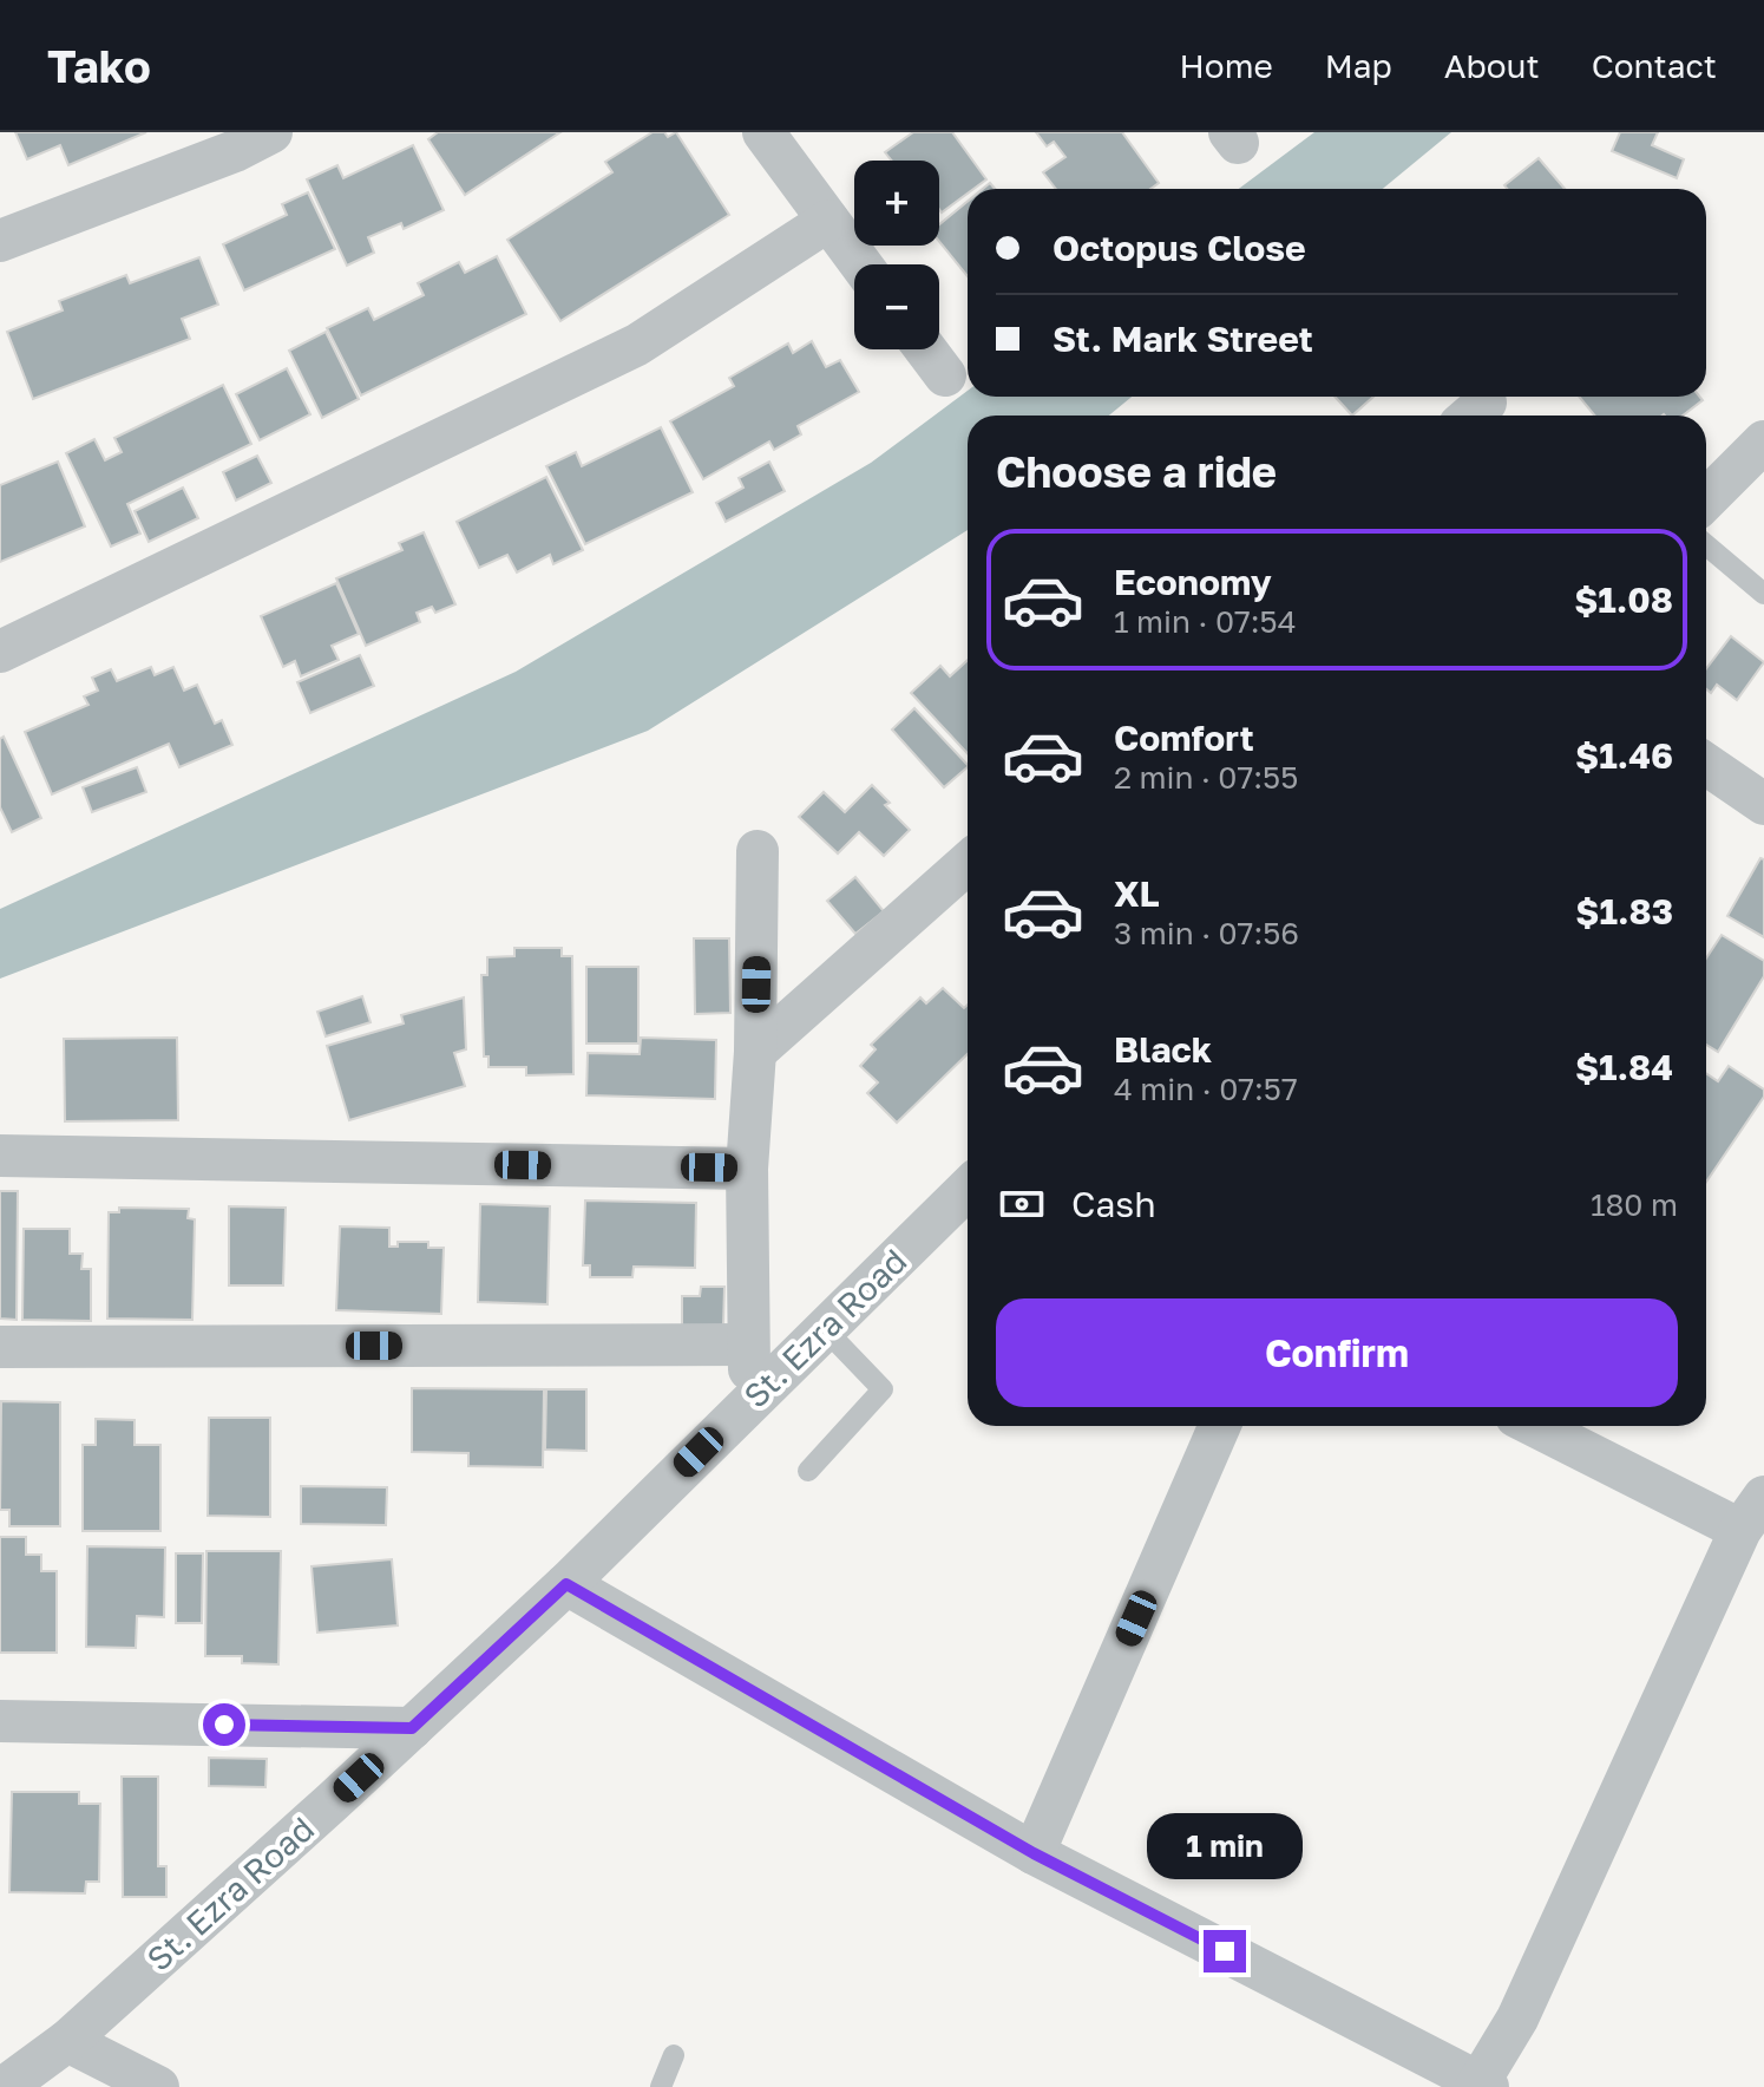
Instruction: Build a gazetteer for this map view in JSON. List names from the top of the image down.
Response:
{
  "streets": {
    "street": ["St. Ezra Road"]
  },
  "page": {
    "header": "Tako",
    "nav": [
      "Home",
      "Map",
      "About",
      "Contact"
    ],
    "map_buttons": ["+", "−"],
    "banner": ["Octopus Close", "St. Mark Street"],
    "heading": "Choose a ride",
    "list": [
      {
        "name": "Economy",
        "note": "1 min · 07:54",
        "value": "$1.08"
      },
      {
        "name": "Comfort",
        "note": "2 min · 07:55",
        "value": "$1.46"
      },
      {
        "name": "XL",
        "note": "3 min · 07:56",
        "value": "$1.83"
      },
      {
        "name": "Black",
        "note": "4 min · 07:57",
        "value": "$1.84"
      }
    ],
    "pay": ["Cash", "180 m"],
    "buttons": "Confirm",
    "bubble": "1 min"
  }
}
